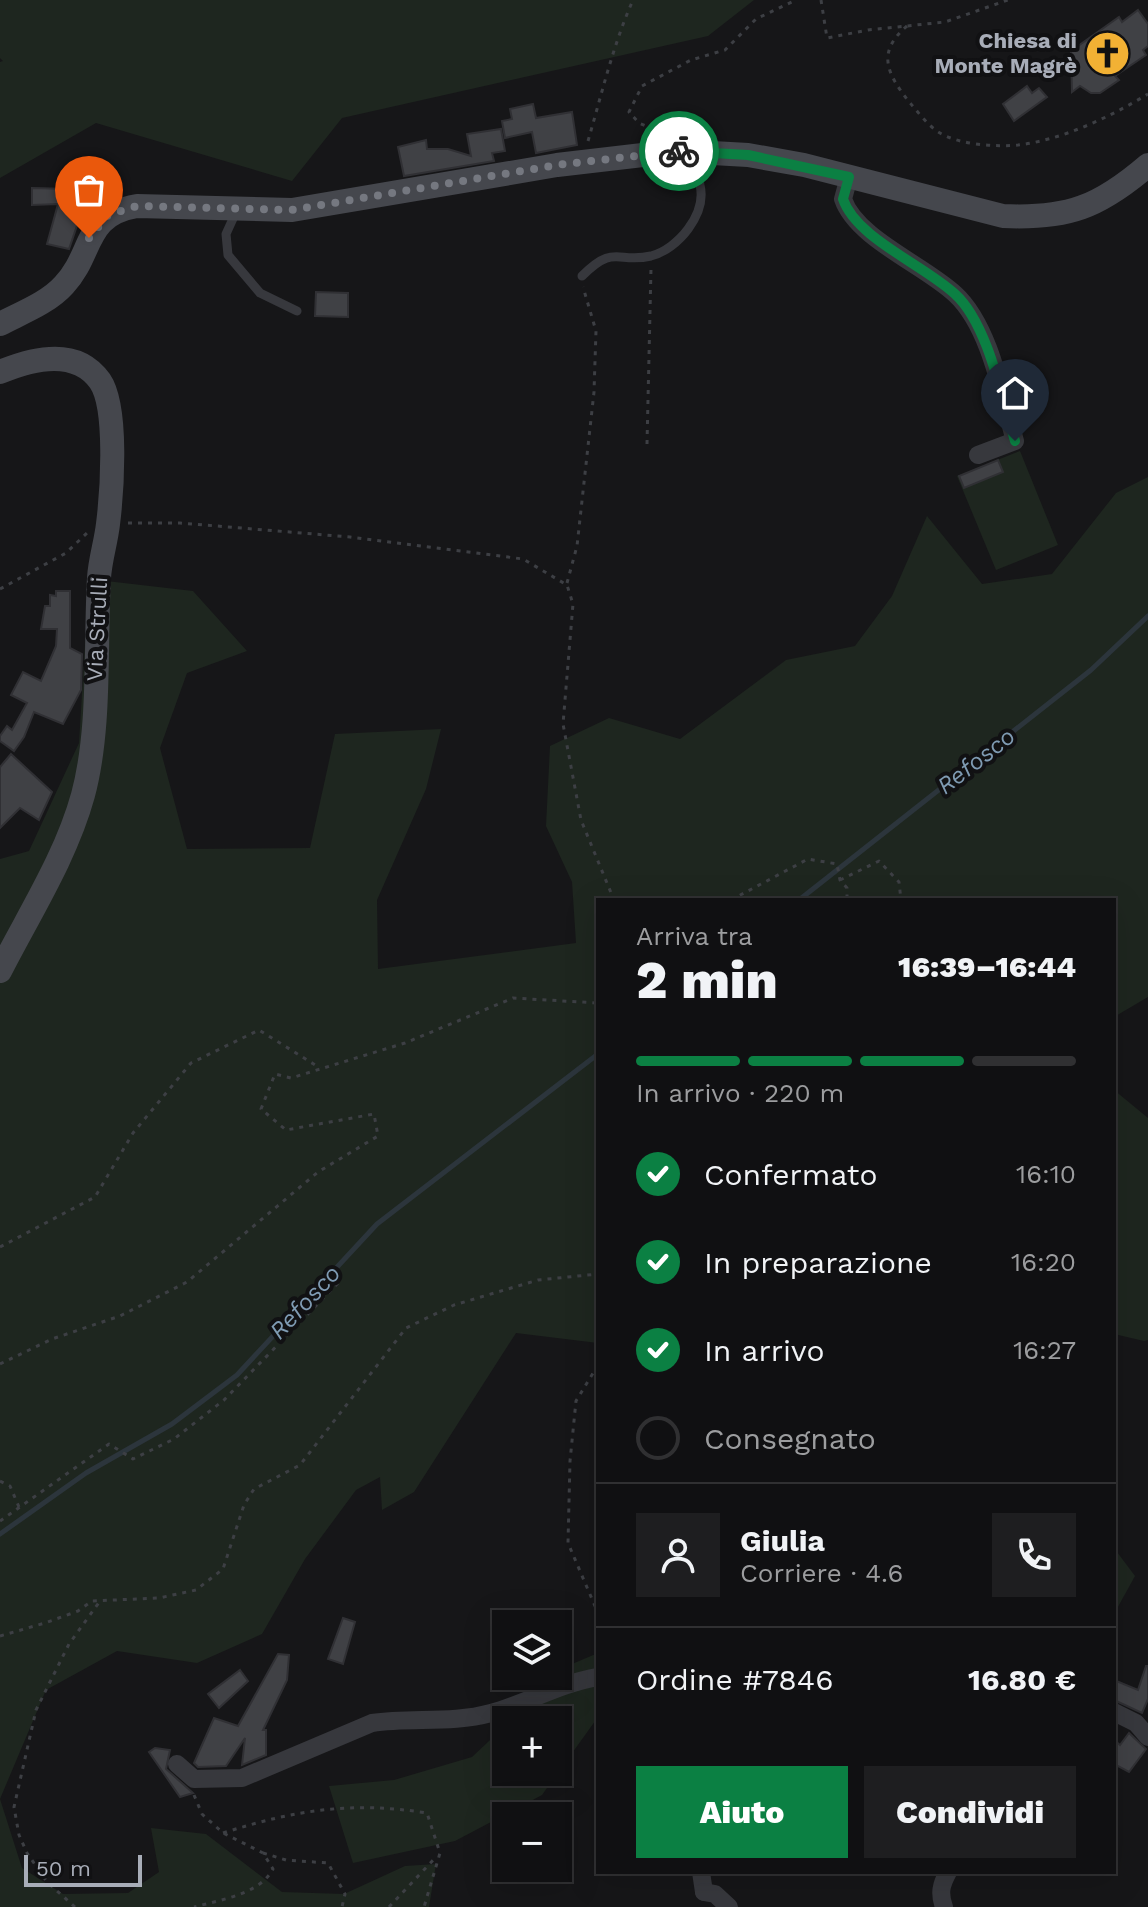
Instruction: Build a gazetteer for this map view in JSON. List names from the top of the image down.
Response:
{
  "streets": {
    "street": ["Via Strulli"]
  },
  "water": ["Refosco"],
  "places": {
    "church": ["Chiesa di Monte Magrè"]
  },
  "scale_bar": "50 m",
  "page": {
    "heading": ["2 min", "Arriva tra", "16:39–16:44"],
    "panel": [
      "Giulia",
      "Corriere · 4.6",
      "Ordine #7846",
      "16.80 €"
    ],
    "bar": "In arrivo · 220 m",
    "list": [
      ["Confermato", "16:10"],
      ["In preparazione", "16:20"],
      ["In arrivo", "16:27"],
      "Consegnato"
    ],
    "map_buttons": ["+", "−"],
    "buttons": ["Aiuto", "Condividi"],
    "scale": "50 m"
  }
}
